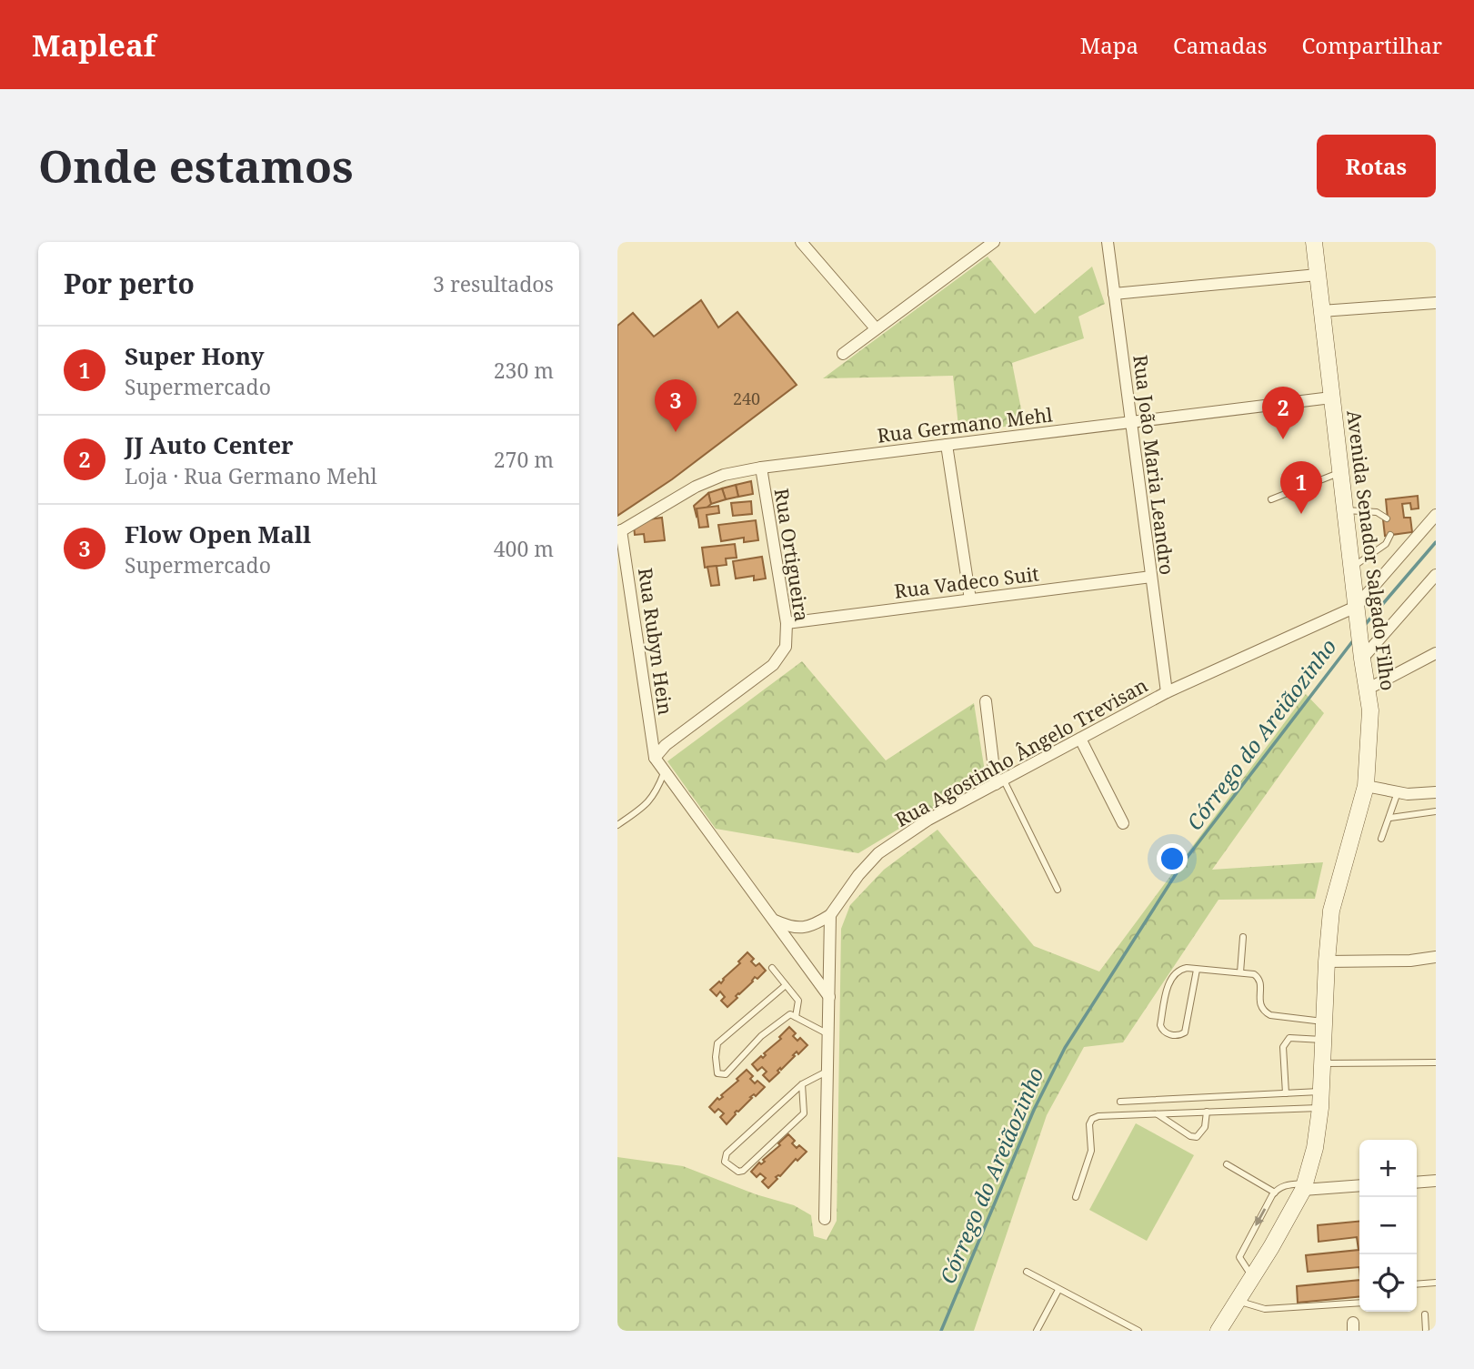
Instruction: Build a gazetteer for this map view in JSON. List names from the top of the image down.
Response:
{
  "streets": {
    "main road": ["Avenida Senador Salgado Filho"],
    "street": [
      "Rua Germano Mehl",
      "Rua João Maria Leandro",
      "Rua Ortigueira",
      "Rua Vadeco Suit",
      "Rua Rubyn Hein",
      "Rua Agostinho Ângelo Trevisan"
    ]
  },
  "crossings": [
    ["Rua Germano Mehl", "Rua João Maria Leandro"],
    ["Rua Germano Mehl", "Avenida Senador Salgado Filho"],
    ["Rua Germano Mehl", "Rua Ortigueira"],
    ["Rua Germano Mehl", "Rua Rubyn Hein"],
    ["Rua João Maria Leandro", "Rua Vadeco Suit"],
    ["Rua João Maria Leandro", "Rua Agostinho Ângelo Trevisan"],
    ["Avenida Senador Salgado Filho", "Rua Agostinho Ângelo Trevisan"],
    ["Rua Ortigueira", "Rua Vadeco Suit"],
    ["Rua Ortigueira", "Rua Rubyn Hein"]
  ],
  "water": ["Córrego do Areiãozinho"],
  "house_numbers": ["240"],
  "page": {
    "header": "Mapleaf",
    "nav": ["Mapa", "Camadas", "Compartilhar"],
    "buttons": "Rotas",
    "title": "Onde estamos",
    "heading": ["Por perto", "3 resultados"],
    "list": [
      {
        "mark": "1",
        "name": "Super Hony",
        "note": "Supermercado",
        "value": "230 m"
      },
      {
        "mark": "2",
        "name": "JJ Auto Center",
        "note": "Loja · Rua Germano Mehl",
        "value": "270 m"
      },
      {
        "mark": "3",
        "name": "Flow Open Mall",
        "note": "Supermercado",
        "value": "400 m"
      }
    ],
    "pins": ["3", "2", "1"],
    "map_buttons": ["+", "−"]
  }
}
